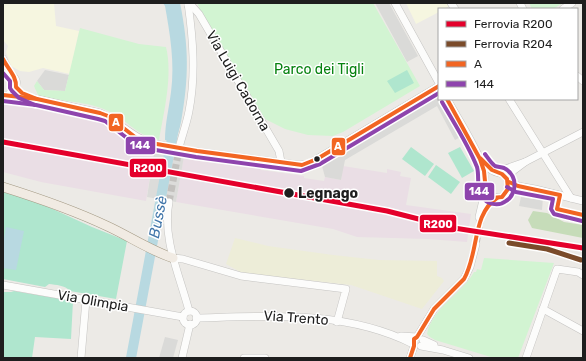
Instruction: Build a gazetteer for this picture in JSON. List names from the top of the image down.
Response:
{
  "streets": {
    "street": ["Via Luigi Cadorna", "Via Olimpia", "Via Trento"]
  },
  "crossings": [
    ["Via Olimpia", "Via Trento"]
  ],
  "water": ["Bussè"],
  "parks": ["Parco dei Tigli"],
  "places": ["Legnago"],
  "lines": [
    "transit line A",
    "transit line 144",
    "rail line R200",
    "rail line R204"
  ],
  "legend": [
    "Ferrovia R200",
    "Ferrovia R204",
    "A",
    "144"
  ]
}
